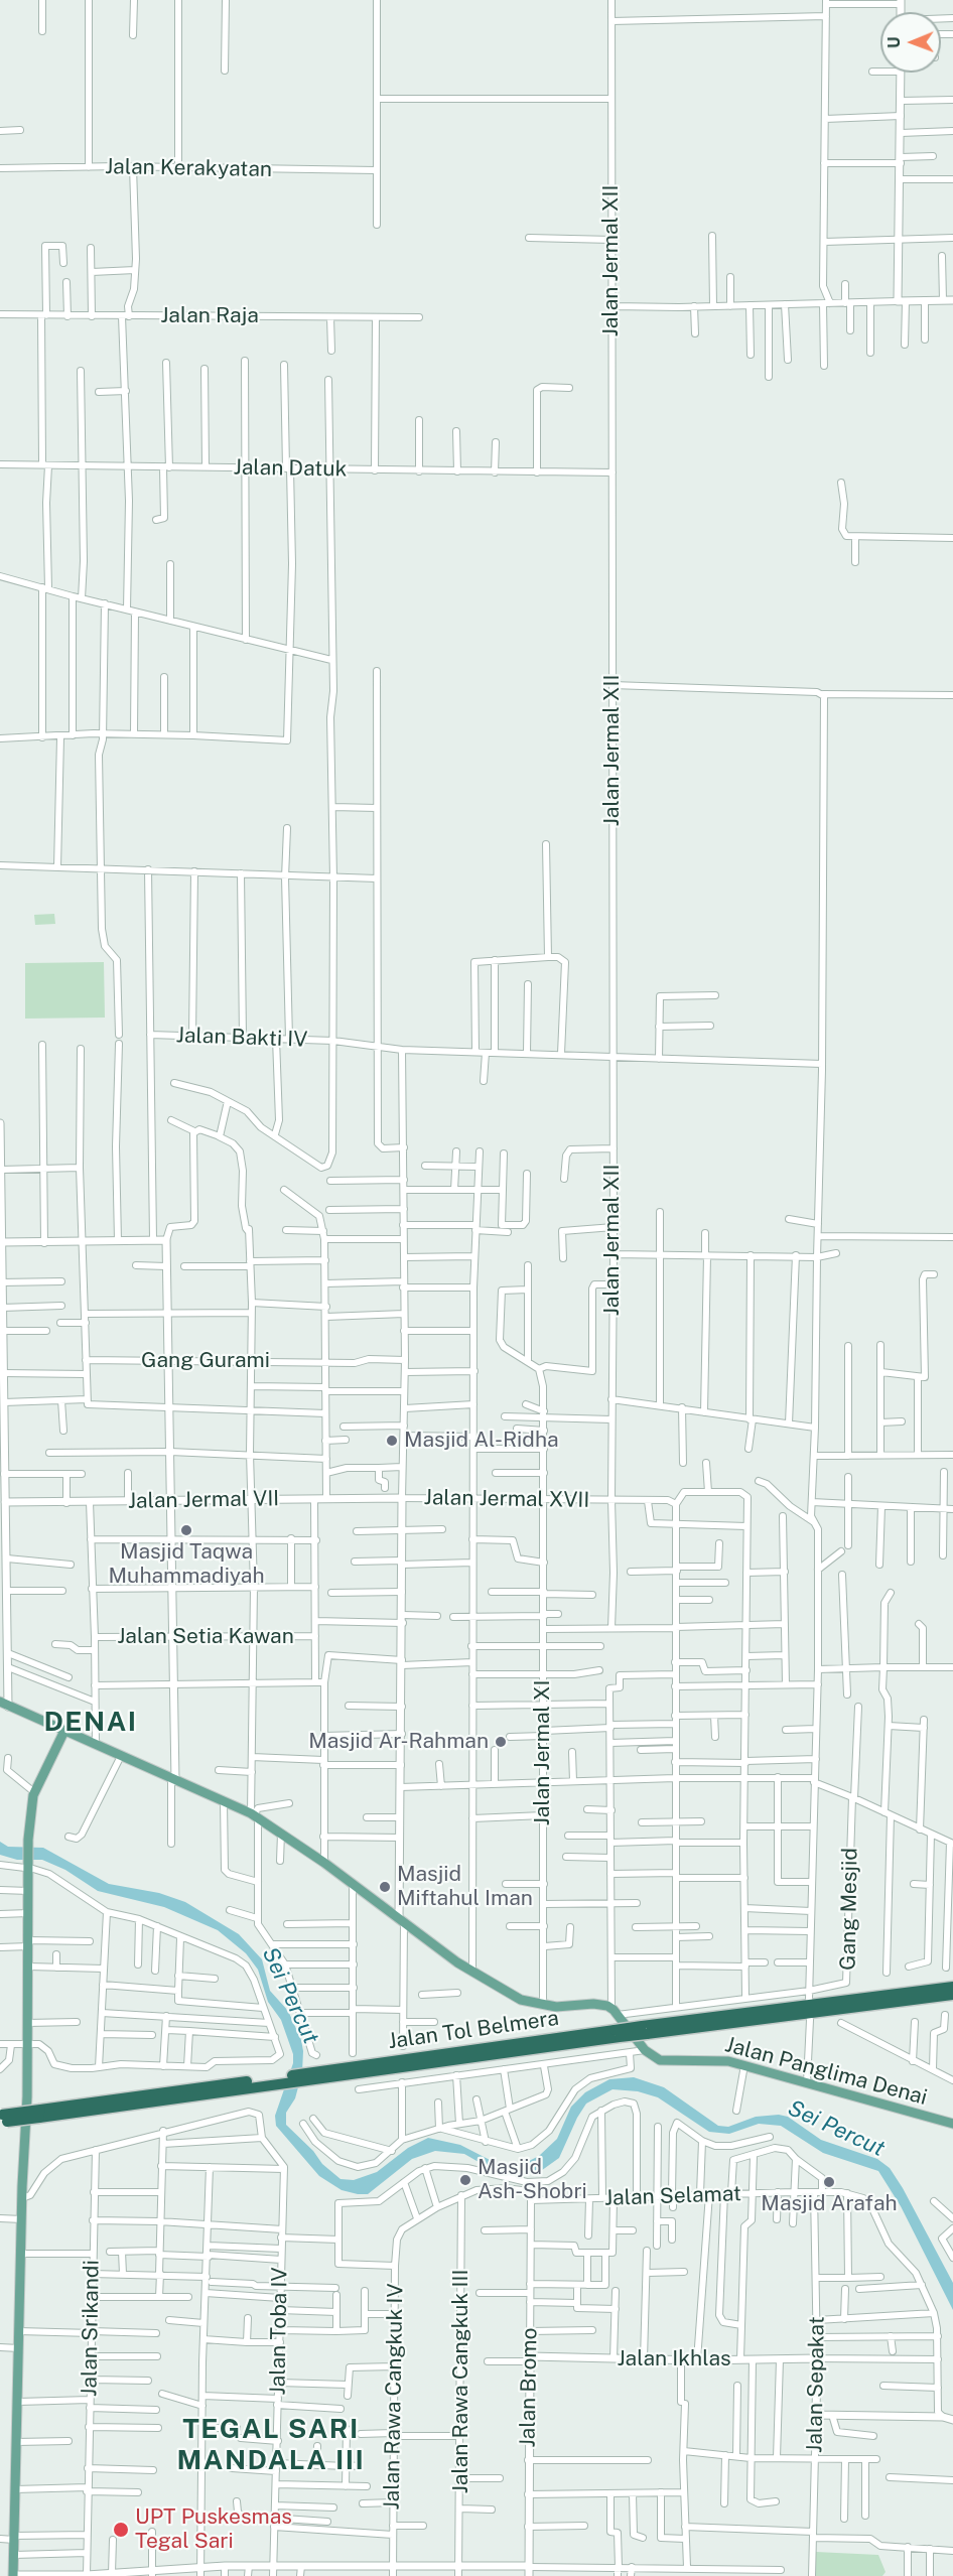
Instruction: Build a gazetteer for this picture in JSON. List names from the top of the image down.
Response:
{
  "streets": {
    "highway": ["Jalan Tol Belmera"],
    "main road": ["Jalan Panglima Denai"],
    "street": [
      "Jalan Kerakyatan",
      "Jalan Jermal XII",
      "Jalan Raja",
      "Jalan Datuk",
      "Jalan Bakti IV",
      "Gang Gurami",
      "Jalan Jermal XVII",
      "Jalan Jermal VII",
      "Jalan Setia Kawan",
      "Jalan Jermal XI",
      "Gang Mesjid",
      "Jalan Selamat",
      "Jalan Srikandi",
      "Jalan Toba IV",
      "Jalan Ikhlas",
      "Jalan Rawa Cangkuk III",
      "Jalan Sepakat",
      "Jalan Bromo",
      "Jalan Rawa Cangkuk IV"
    ]
  },
  "crossings": [
    ["Jalan Jermal XII", "Jalan Datuk"],
    ["Jalan Jermal XII", "Jalan Bakti IV"],
    ["Jalan Jermal XII", "Jalan Jermal XVII"],
    ["Jalan Jermal XVII", "Jalan Jermal VII"],
    ["Jalan Jermal XVII", "Jalan Jermal XI"],
    ["Jalan Selamat", "Jalan Sepakat"],
    ["Jalan Selamat", "Jalan Bromo"],
    ["Jalan Ikhlas", "Jalan Sepakat"],
    ["Jalan Ikhlas", "Jalan Bromo"]
  ],
  "districts": ["DENAI", "TEGAL SARI MANDALA III"],
  "water": ["Sei Percut"],
  "places": [
    "Masjid Al-Ridha",
    "Masjid Taqwa Muhammadiyah",
    "Masjid Ar-Rahman",
    "Masjid Miftahul Iman",
    "Masjid Ash-Shobri",
    "Masjid Arafah",
    "UPT Puskesmas Tegal Sari"
  ],
  "north": "left"
}
